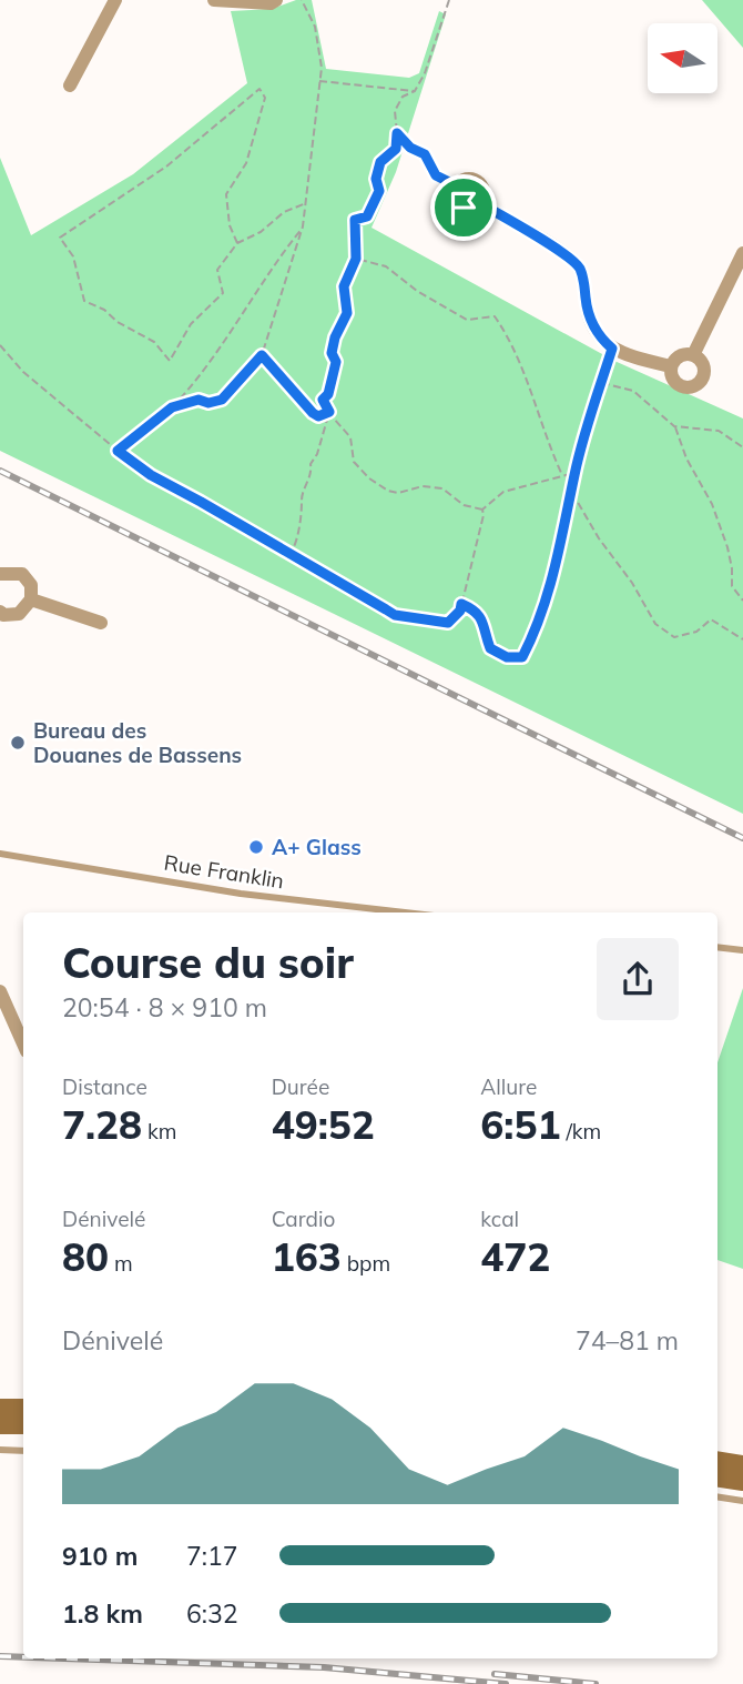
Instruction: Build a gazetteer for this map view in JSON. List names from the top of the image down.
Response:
{
  "streets": {
    "lane": ["Rue Franklin"]
  },
  "places": ["Bureau des Douanes de Bassens", "A+ Glass"],
  "north": "left",
  "page": {
    "heading": ["Course du soir", "20:54 · 8 × 910 m"],
    "stats": [
      ["Distance", "7.28 km"],
      ["Durée", "49:52"],
      ["Allure", "6:51 /km"],
      ["Dénivelé", "80 m"],
      ["Cardio", "163 bpm"],
      ["kcal", "472"]
    ],
    "chart": ["Dénivelé", "74–81 m"],
    "list": [
      {
        "name": "910 m",
        "note": "7:17"
      },
      {
        "name": "1.8 km",
        "note": "6:32"
      }
    ]
  }
}
